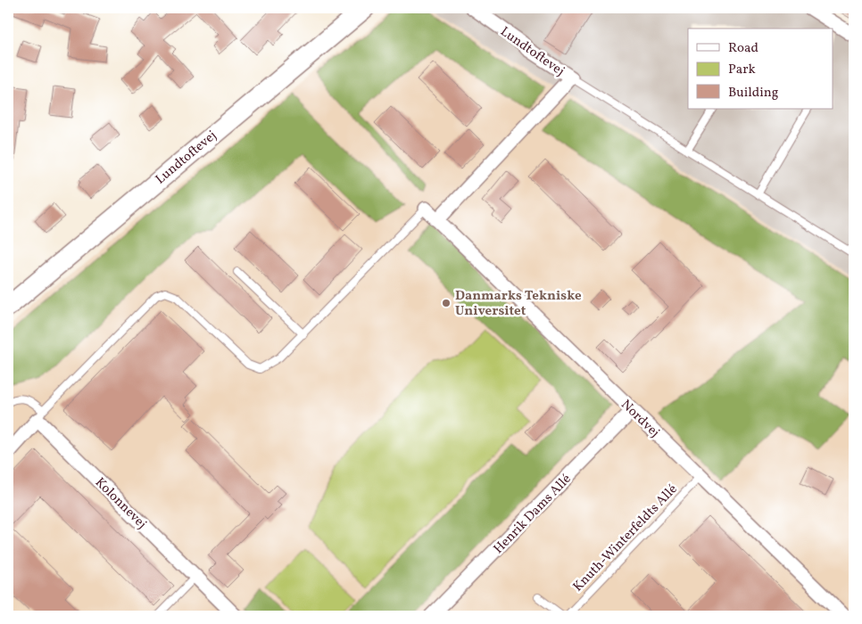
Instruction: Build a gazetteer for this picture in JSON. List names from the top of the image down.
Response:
{
  "streets": {
    "street": [
      "Lundtoftevej",
      "Nordvej",
      "Kolonnevej",
      "Henrik Dams Allé"
    ],
    "lane": ["Knuth-Winterfeldts Allé"]
  },
  "crossings": [
    ["Nordvej", "Henrik Dams Allé"],
    ["Nordvej", "Knuth-Winterfeldts Allé"]
  ],
  "places": ["Danmarks Tekniske Universitet"],
  "legend": ["Road", "Park", "Building"]
}
